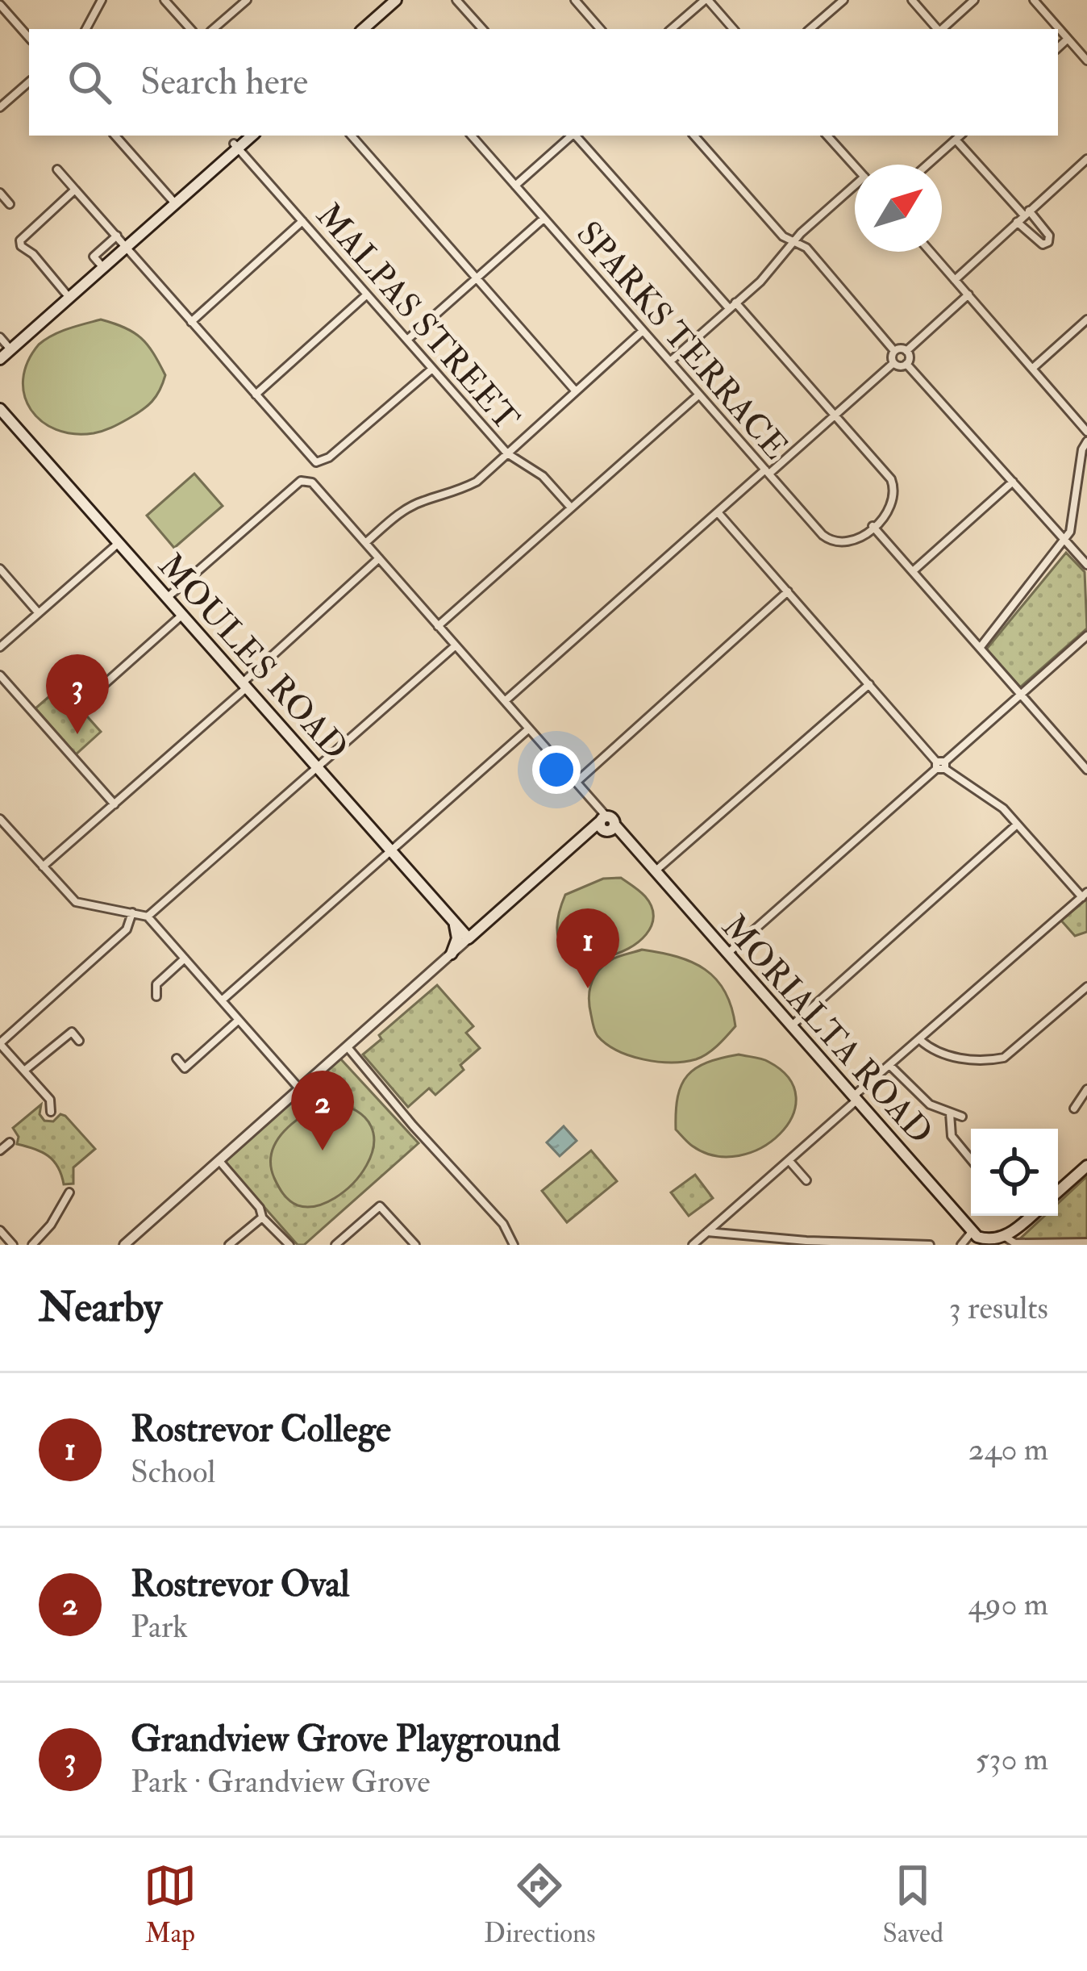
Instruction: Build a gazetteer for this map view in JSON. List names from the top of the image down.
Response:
{
  "streets": {
    "main road": ["MOULES ROAD", "MORIALTA ROAD"],
    "street": ["MALPAS STREET", "SPARKS TERRACE"]
  },
  "crossings": [
    ["MOULES ROAD", "MORIALTA ROAD"]
  ],
  "north": "top right",
  "page": {
    "search": "Search here",
    "pins": ["3", "1", "2"],
    "heading": ["Nearby", "3 results"],
    "list": [
      {
        "mark": "1",
        "name": "Rostrevor College",
        "note": "School",
        "value": "240 m"
      },
      {
        "mark": "2",
        "name": "Rostrevor Oval",
        "note": "Park",
        "value": "490 m"
      },
      {
        "mark": "3",
        "name": "Grandview Grove Playground",
        "note": "Park · Grandview Grove",
        "value": "530 m"
      }
    ],
    "nav": ["Map", "Directions", "Saved"]
  }
}
